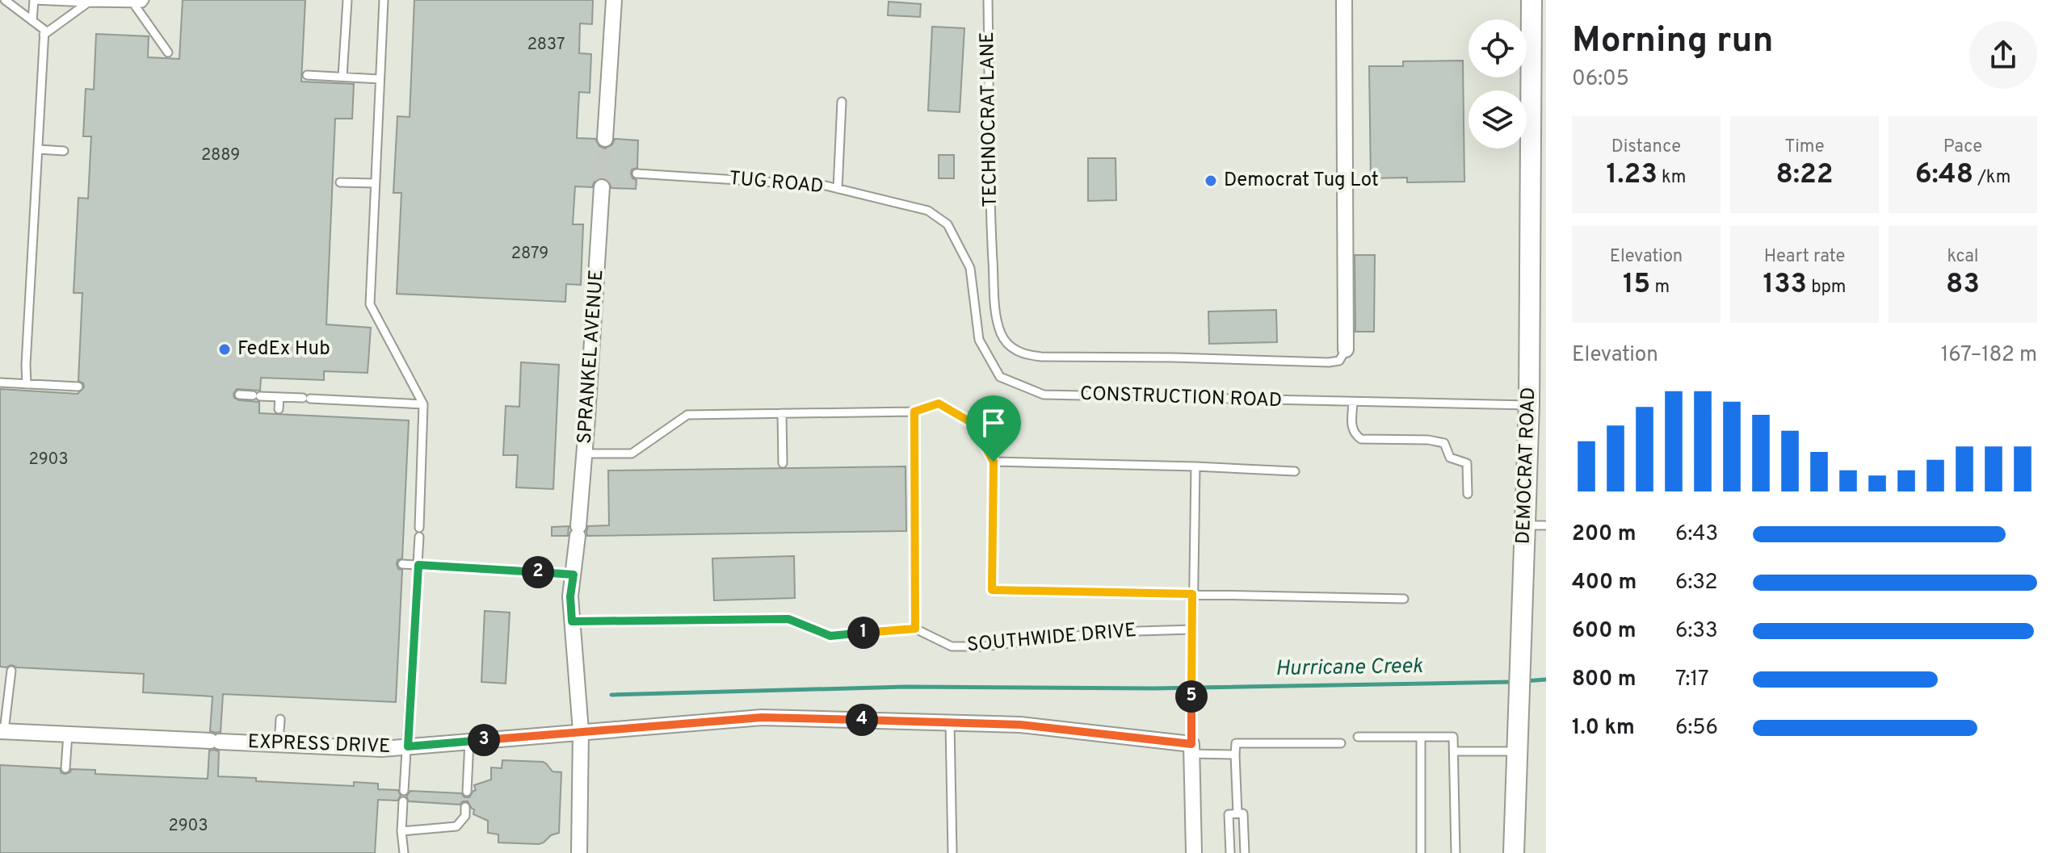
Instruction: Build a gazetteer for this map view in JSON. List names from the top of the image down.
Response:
{
  "streets": {
    "main road": ["DEMOCRAT ROAD"],
    "street": ["SPRANKEL AVENUE", "EXPRESS DRIVE"],
    "lane": [
      "TECHNOCRAT LANE",
      "TUG ROAD",
      "CONSTRUCTION ROAD",
      "SOUTHWIDE DRIVE"
    ]
  },
  "crossings": [
    ["TUG ROAD", "CONSTRUCTION ROAD"],
    ["SPRANKEL AVENUE", "EXPRESS DRIVE"],
    ["CONSTRUCTION ROAD", "DEMOCRAT ROAD"]
  ],
  "water": ["Hurricane Creek"],
  "places": ["Democrat Tug Lot", "FedEx Hub"],
  "house_numbers": [
    "2837",
    "2889",
    "2879",
    "2903",
    "2903"
  ],
  "page": {
    "heading": ["Morning run", "06:05"],
    "stats": [
      ["Distance", "1.23 km"],
      ["Time", "8:22"],
      ["Pace", "6:48 /km"],
      ["Elevation", "15 m"],
      ["Heart rate", "133 bpm"],
      ["kcal", "83"]
    ],
    "chart": ["Elevation", "167–182 m"],
    "list": [
      {
        "name": "200 m",
        "note": "6:43"
      },
      {
        "name": "400 m",
        "note": "6:32"
      },
      {
        "name": "600 m",
        "note": "6:33"
      },
      {
        "name": "800 m",
        "note": "7:17"
      },
      {
        "name": "1.0 km",
        "note": "6:56"
      }
    ],
    "pins": [
      "2",
      "1",
      "5",
      "4",
      "3"
    ]
  }
}
